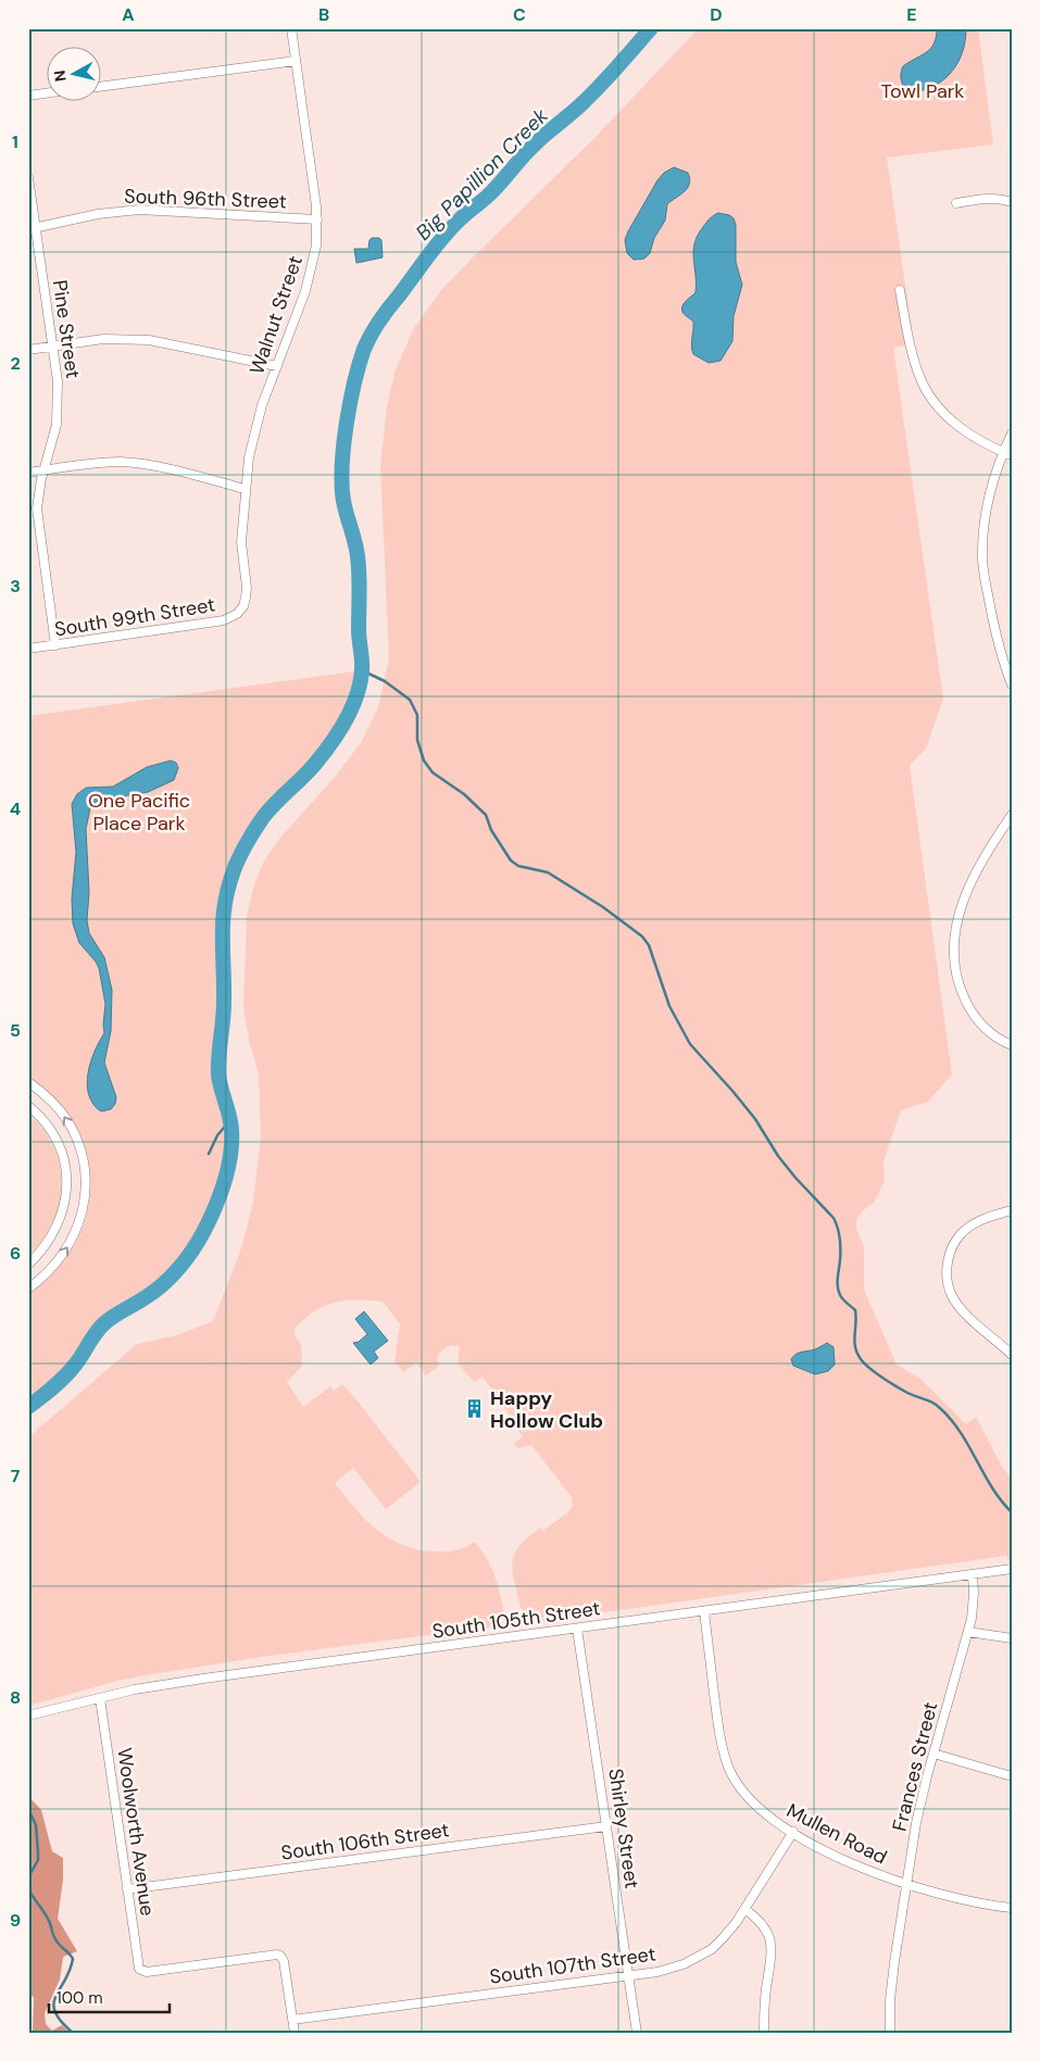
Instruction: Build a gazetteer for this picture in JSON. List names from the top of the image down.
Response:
{
  "streets": {
    "street": [
      "South 96th Street",
      "Walnut Street",
      "Pine Street",
      "South 99th Street",
      "South 105th Street",
      "Frances Street",
      "Shirley Street",
      "Woolworth Avenue",
      "Mullen Road",
      "South 106th Street",
      "South 107th Street"
    ]
  },
  "crossings": [
    ["South 96th Street", "Walnut Street"],
    ["South 96th Street", "Pine Street"],
    ["Walnut Street", "South 99th Street"],
    ["Pine Street", "South 99th Street"],
    ["South 105th Street", "Frances Street"],
    ["South 105th Street", "Shirley Street"],
    ["South 105th Street", "Woolworth Avenue"],
    ["South 105th Street", "Mullen Road"],
    ["Frances Street", "Mullen Road"],
    ["Shirley Street", "South 106th Street"],
    ["Shirley Street", "South 107th Street"],
    ["Woolworth Avenue", "South 106th Street"],
    ["Woolworth Avenue", "South 107th Street"],
    ["Mullen Road", "South 107th Street"]
  ],
  "water": ["Big Papillion Creek"],
  "parks": ["Towl Park", "One Pacific Place Park"],
  "places": {
    "building": ["Happy Hollow Club"]
  },
  "scale_bar": "100 m",
  "north": "left",
  "grid": {
    "columns": [
      "A",
      "B",
      "C",
      "D",
      "E"
    ],
    "rows": [
      "1",
      "2",
      "3",
      "4",
      "5",
      "6",
      "7",
      "8",
      "9"
    ]
  }
}
